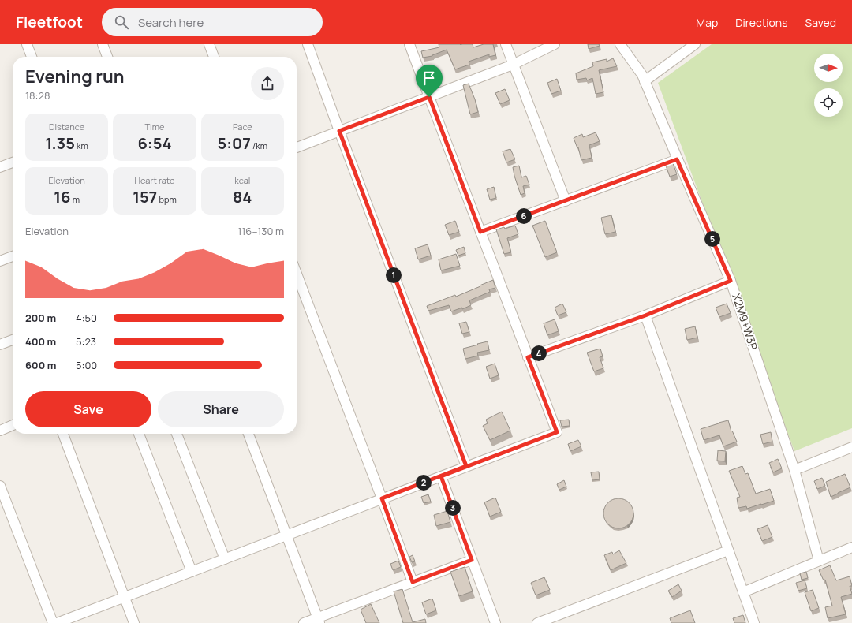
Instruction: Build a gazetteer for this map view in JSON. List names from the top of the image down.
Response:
{
  "streets": {
    "street": ["X2M9+W3P"]
  },
  "north": "right",
  "page": {
    "header": "Fleetfoot",
    "search": "Search here",
    "nav": ["Map", "Directions", "Saved"],
    "heading": ["Evening run", "18:28"],
    "stats": [
      ["Distance", "1.35 km"],
      ["Time", "6:54"],
      ["Pace", "5:07 /km"],
      ["Elevation", "16 m"],
      ["Heart rate", "157 bpm"],
      ["kcal", "84"]
    ],
    "pins": [
      "6",
      "5",
      "1",
      "4",
      "2",
      "3"
    ],
    "chart": ["Elevation", "116–130 m"],
    "list": [
      {
        "name": "200 m",
        "note": "4:50"
      },
      {
        "name": "400 m",
        "note": "5:23"
      },
      {
        "name": "600 m",
        "note": "5:00"
      }
    ],
    "buttons": ["Save", "Share"]
  }
}
